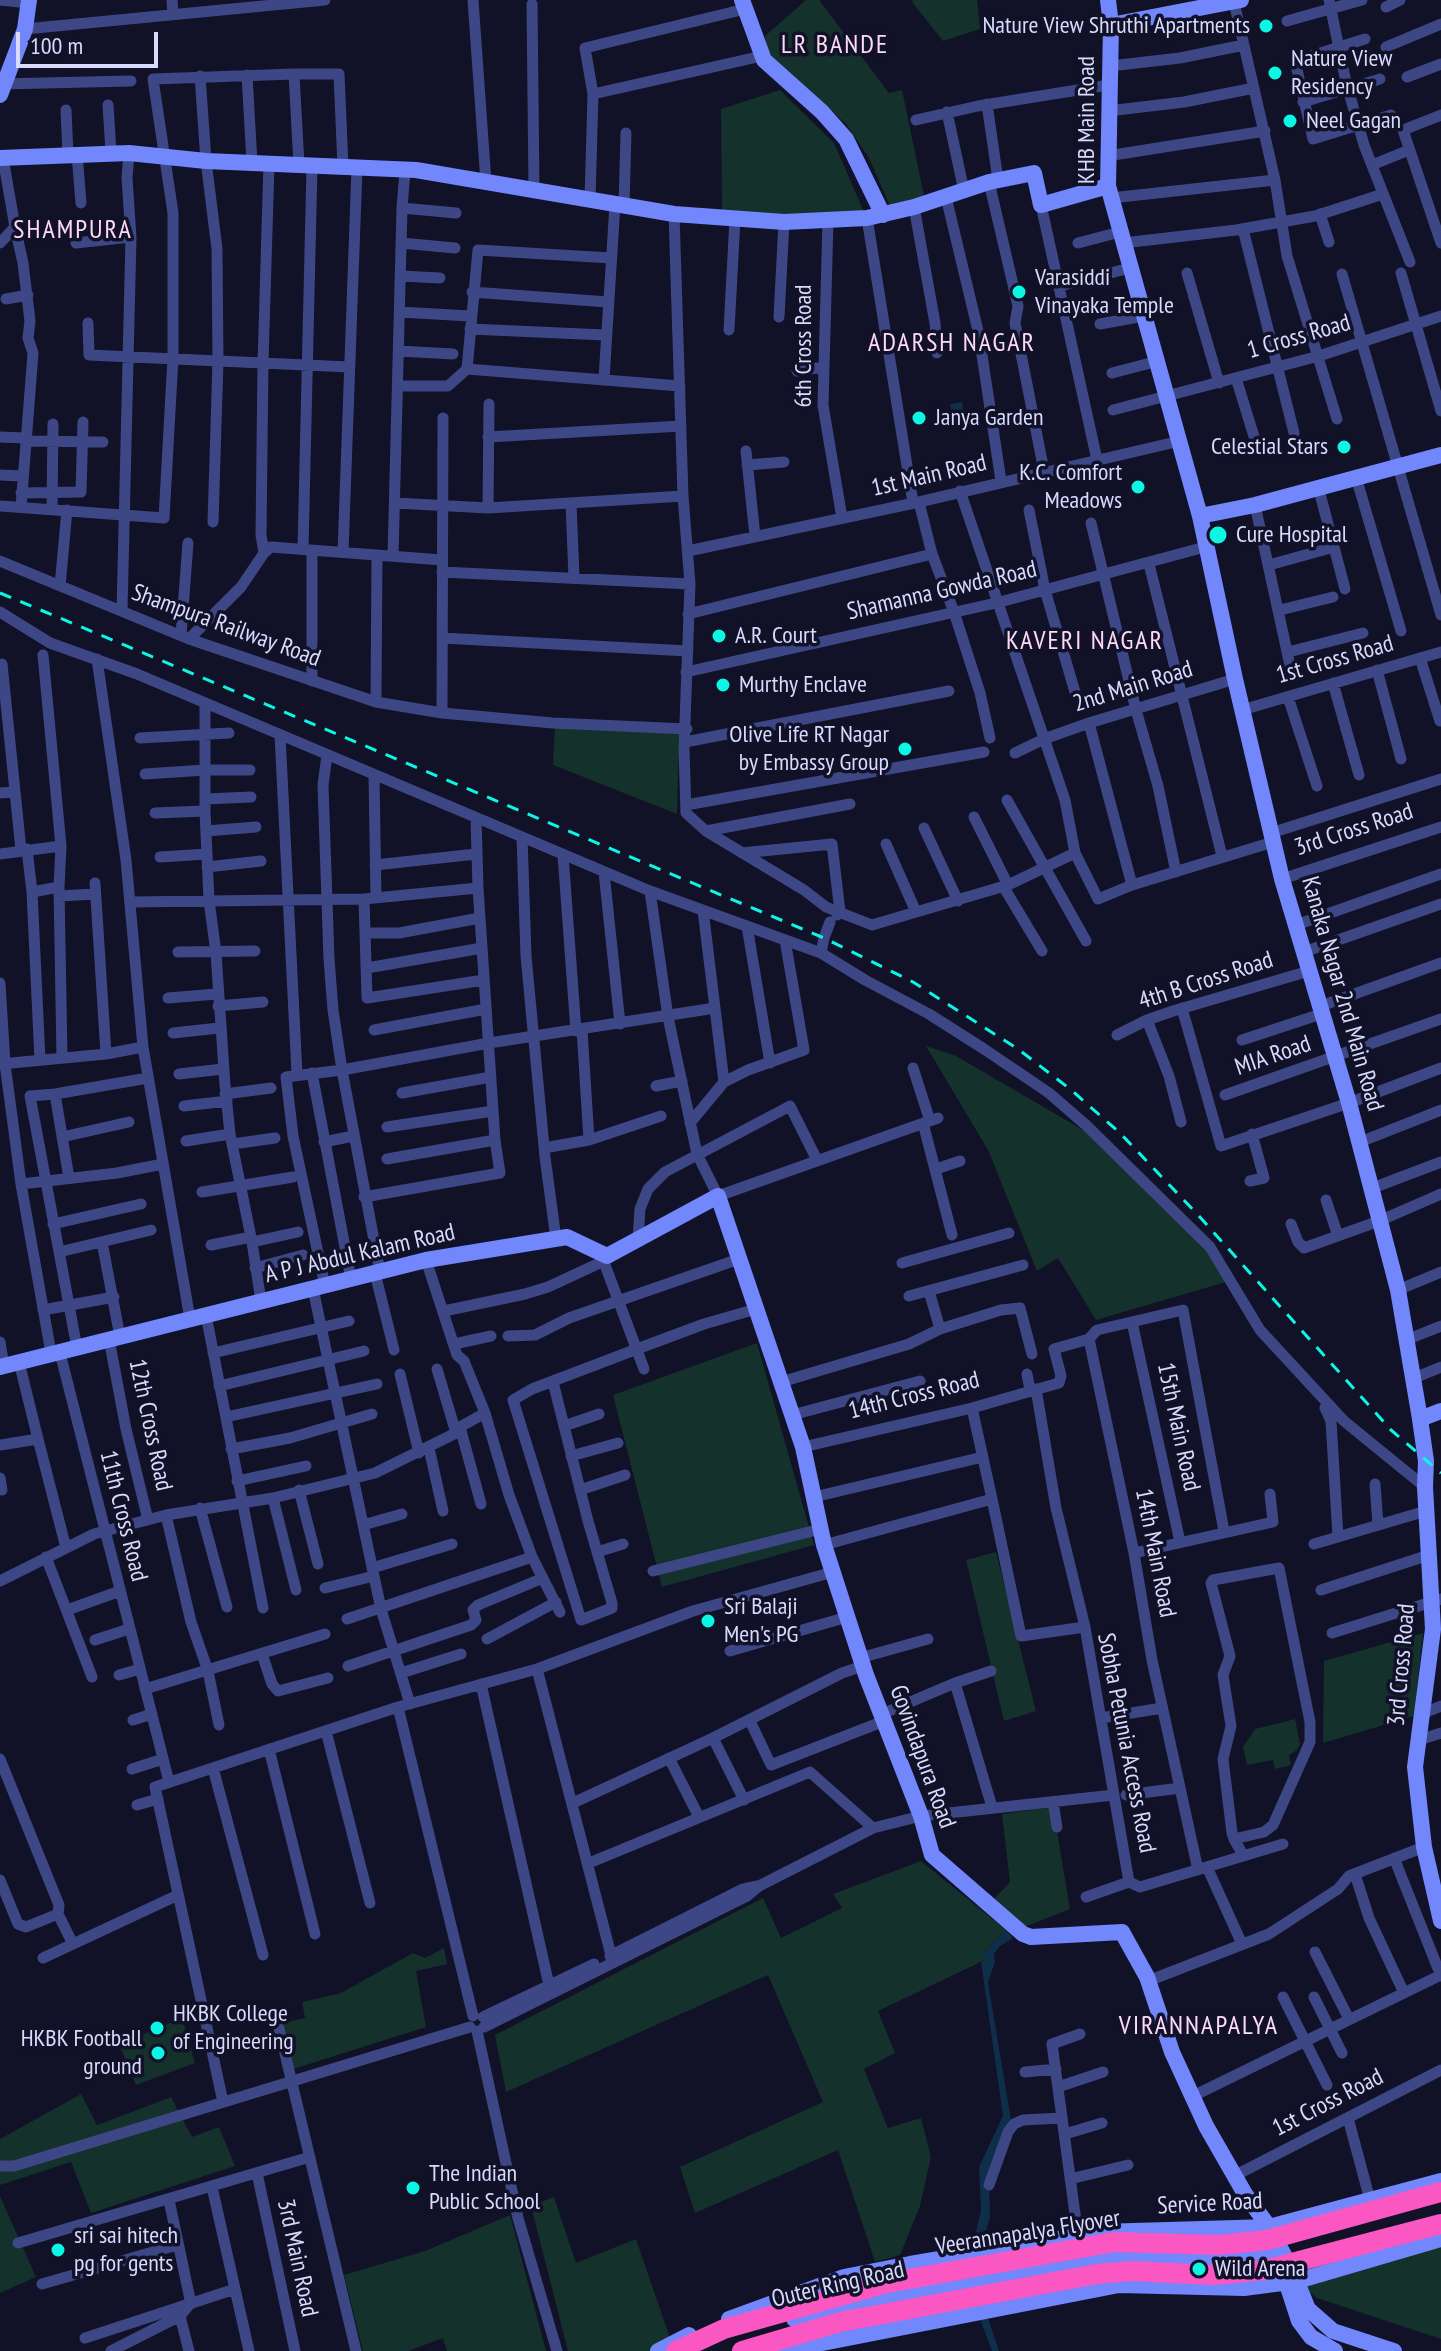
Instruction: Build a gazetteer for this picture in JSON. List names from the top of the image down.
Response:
{
  "streets": {
    "highway": ["Veerannapalya Flyover"],
    "street": [
      "KHB Main Road",
      "1 Cross Road",
      "6th Cross Road",
      "1st Main Road",
      "Shamanna Gowda Road",
      "Shampura Railway Road",
      "1st Cross Road",
      "2nd Main Road",
      "3rd Cross Road",
      "4th B Cross Road",
      "Kanaka Nagar 2nd Main Road",
      "MIA Road",
      "A P J Abdul Kalam Road",
      "14th Cross Road",
      "12th Cross Road",
      "15th Main Road",
      "11th Cross Road",
      "14th Main Road",
      "Sobha Petunia Access Road",
      "Govindapura Road",
      "Service Road",
      "3rd Main Road",
      "Outer Ring Road"
    ]
  },
  "crossings": [
    ["KHB Main Road", "1 Cross Road"],
    ["KHB Main Road", "1st Main Road"],
    ["KHB Main Road", "Kanaka Nagar 2nd Main Road"],
    ["6th Cross Road", "1st Main Road"],
    ["Shamanna Gowda Road", "Kanaka Nagar 2nd Main Road"],
    ["1st Cross Road", "Kanaka Nagar 2nd Main Road"],
    ["1st Cross Road", "Govindapura Road"],
    ["2nd Main Road", "Kanaka Nagar 2nd Main Road"],
    ["3rd Cross Road", "Kanaka Nagar 2nd Main Road"],
    ["4th B Cross Road", "Kanaka Nagar 2nd Main Road"],
    ["Kanaka Nagar 2nd Main Road", "MIA Road"],
    ["A P J Abdul Kalam Road", "12th Cross Road"],
    ["A P J Abdul Kalam Road", "11th Cross Road"],
    ["14th Cross Road", "Govindapura Road"],
    ["14th Main Road", "Sobha Petunia Access Road"],
    ["Govindapura Road", "Service Road"],
    ["Govindapura Road", "Outer Ring Road"]
  ],
  "districts": [
    "LR BANDE",
    "SHAMPURA",
    "ADARSH NAGAR",
    "KAVERI NAGAR",
    "VIRANNAPALYA"
  ],
  "places": [
    "Nature View Shruthi Apartments",
    "Nature View Residency",
    "Neel Gagan",
    "Varasiddi Vinayaka Temple",
    "Janya Garden",
    "Celestial Stars",
    "K.C. Comfort Meadows",
    "Cure Hospital",
    "A.R. Court",
    "Murthy Enclave",
    "Olive Life RT Nagar by Embassy Group",
    "Sri Balaji Men's PG",
    "HKBK College of Engineering",
    "HKBK Football ground",
    "The Indian Public School",
    "sri sai hitech pg for gents",
    "Wild Arena"
  ],
  "scale_bar": "100 m"
}
